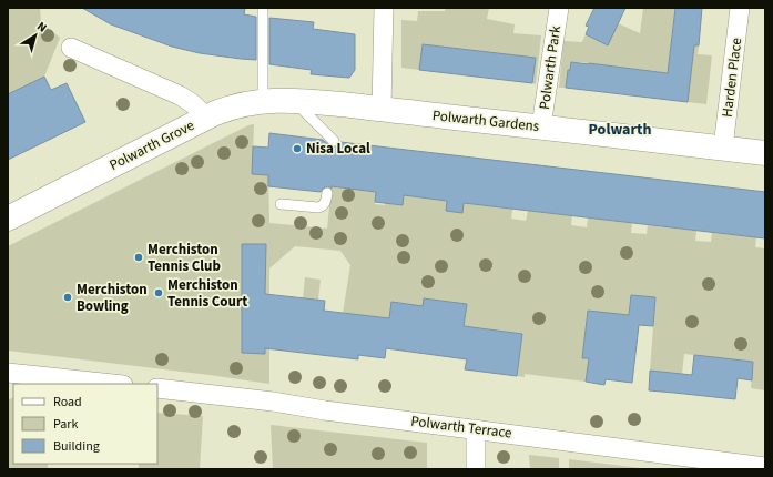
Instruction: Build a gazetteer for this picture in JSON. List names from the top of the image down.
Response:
{
  "streets": {
    "street": [
      "Polwarth Park",
      "Harden Place",
      "Polwarth Gardens",
      "Polwarth Grove",
      "Polwarth Terrace"
    ]
  },
  "crossings": [
    ["Polwarth Park", "Polwarth Gardens"],
    ["Harden Place", "Polwarth Gardens"],
    ["Polwarth Gardens", "Polwarth Grove"]
  ],
  "districts": ["Polwarth"],
  "places": [
    "Nisa Local",
    "Merchiston Tennis Club",
    "Merchiston Tennis Court",
    "Merchiston Bowling"
  ],
  "legend": ["Road", "Park", "Building"],
  "north": "top right"
}
